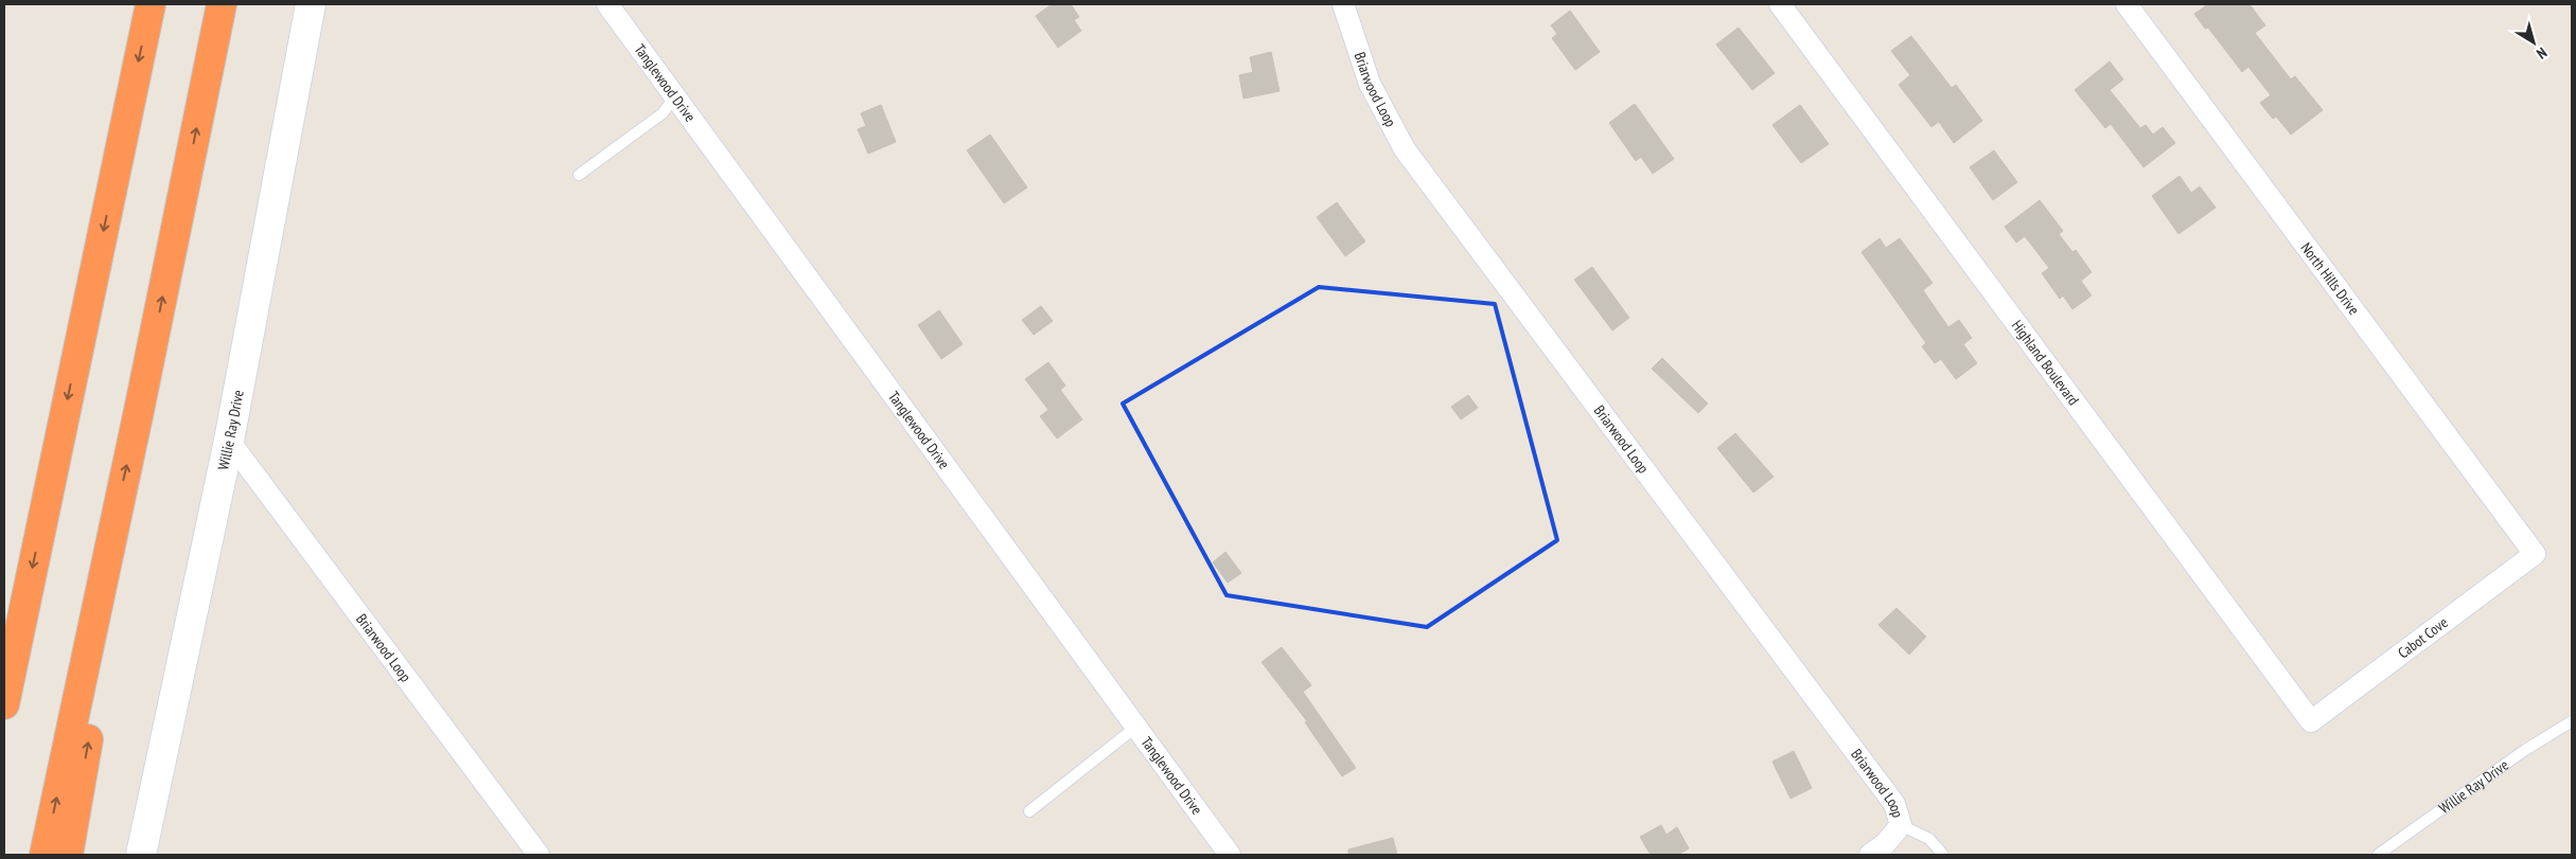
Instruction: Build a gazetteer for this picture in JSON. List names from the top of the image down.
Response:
{
  "streets": {
    "street": [
      "Tanglewood Drive",
      "Briarwood Loop",
      "North Hills Drive",
      "Highland Boulevard",
      "Willie Ray Drive",
      "Cabot Cove"
    ]
  },
  "crossings": [
    ["Briarwood Loop", "Willie Ray Drive"],
    ["North Hills Drive", "Cabot Cove"],
    ["Highland Boulevard", "Cabot Cove"]
  ],
  "north": "bottom right"
}
